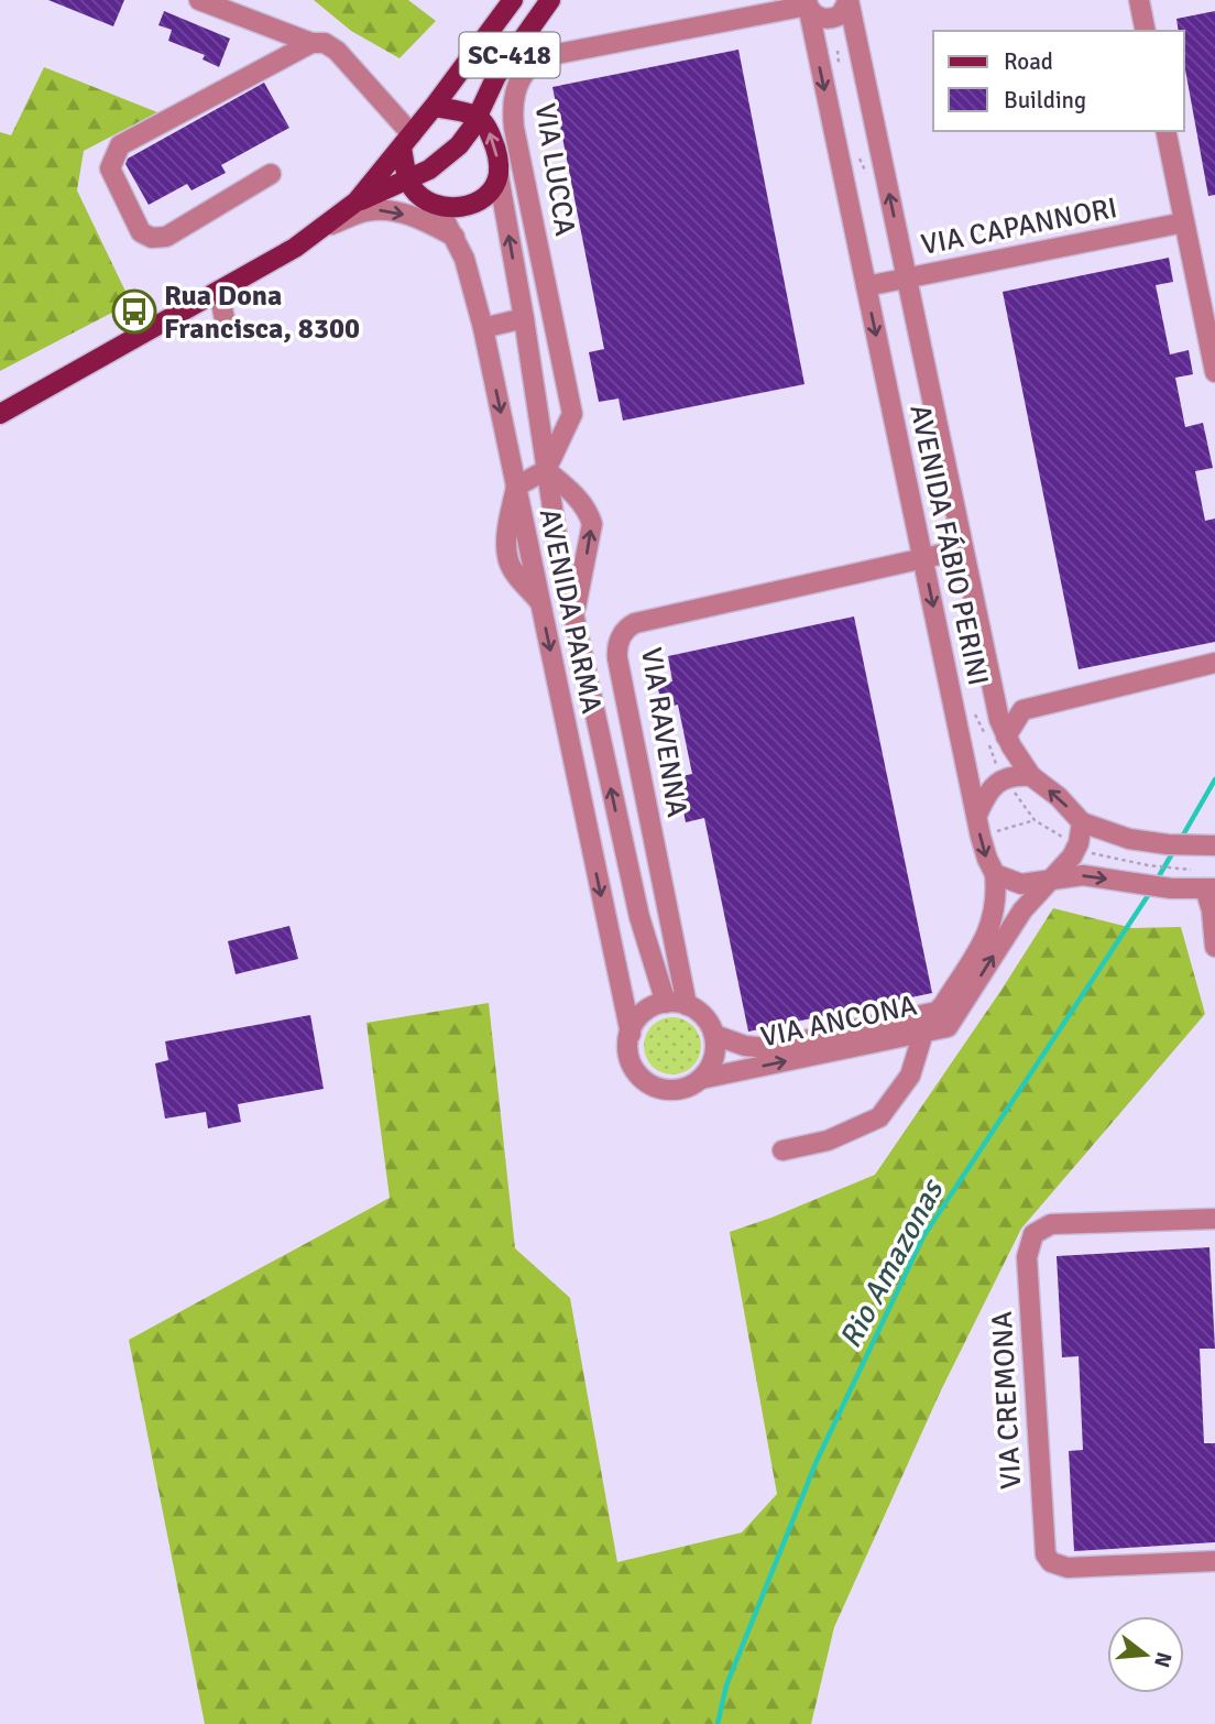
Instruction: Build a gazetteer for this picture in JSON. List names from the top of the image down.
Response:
{
  "streets": {
    "main road": ["SC-418"],
    "street": [
      "VIA LUCCA",
      "VIA CAPANNORI",
      "AVENIDA FÁBIO PERINI",
      "AVENIDA PARMA",
      "VIA RAVENNA",
      "VIA ANCONA",
      "VIA CREMONA"
    ]
  },
  "crossings": [
    ["VIA LUCCA", "AVENIDA FÁBIO PERINI"],
    ["VIA LUCCA", "AVENIDA PARMA"],
    ["VIA CAPANNORI", "AVENIDA FÁBIO PERINI"],
    ["AVENIDA FÁBIO PERINI", "VIA RAVENNA"],
    ["AVENIDA FÁBIO PERINI", "VIA ANCONA"],
    ["AVENIDA PARMA", "VIA RAVENNA"],
    ["AVENIDA PARMA", "VIA ANCONA"],
    ["VIA RAVENNA", "VIA ANCONA"]
  ],
  "water": ["Rio Amazonas"],
  "places": {
    "bus stop": ["Rua Dona Francisca, 8300"]
  },
  "legend": ["Road", "Building"],
  "north": "right"
}
